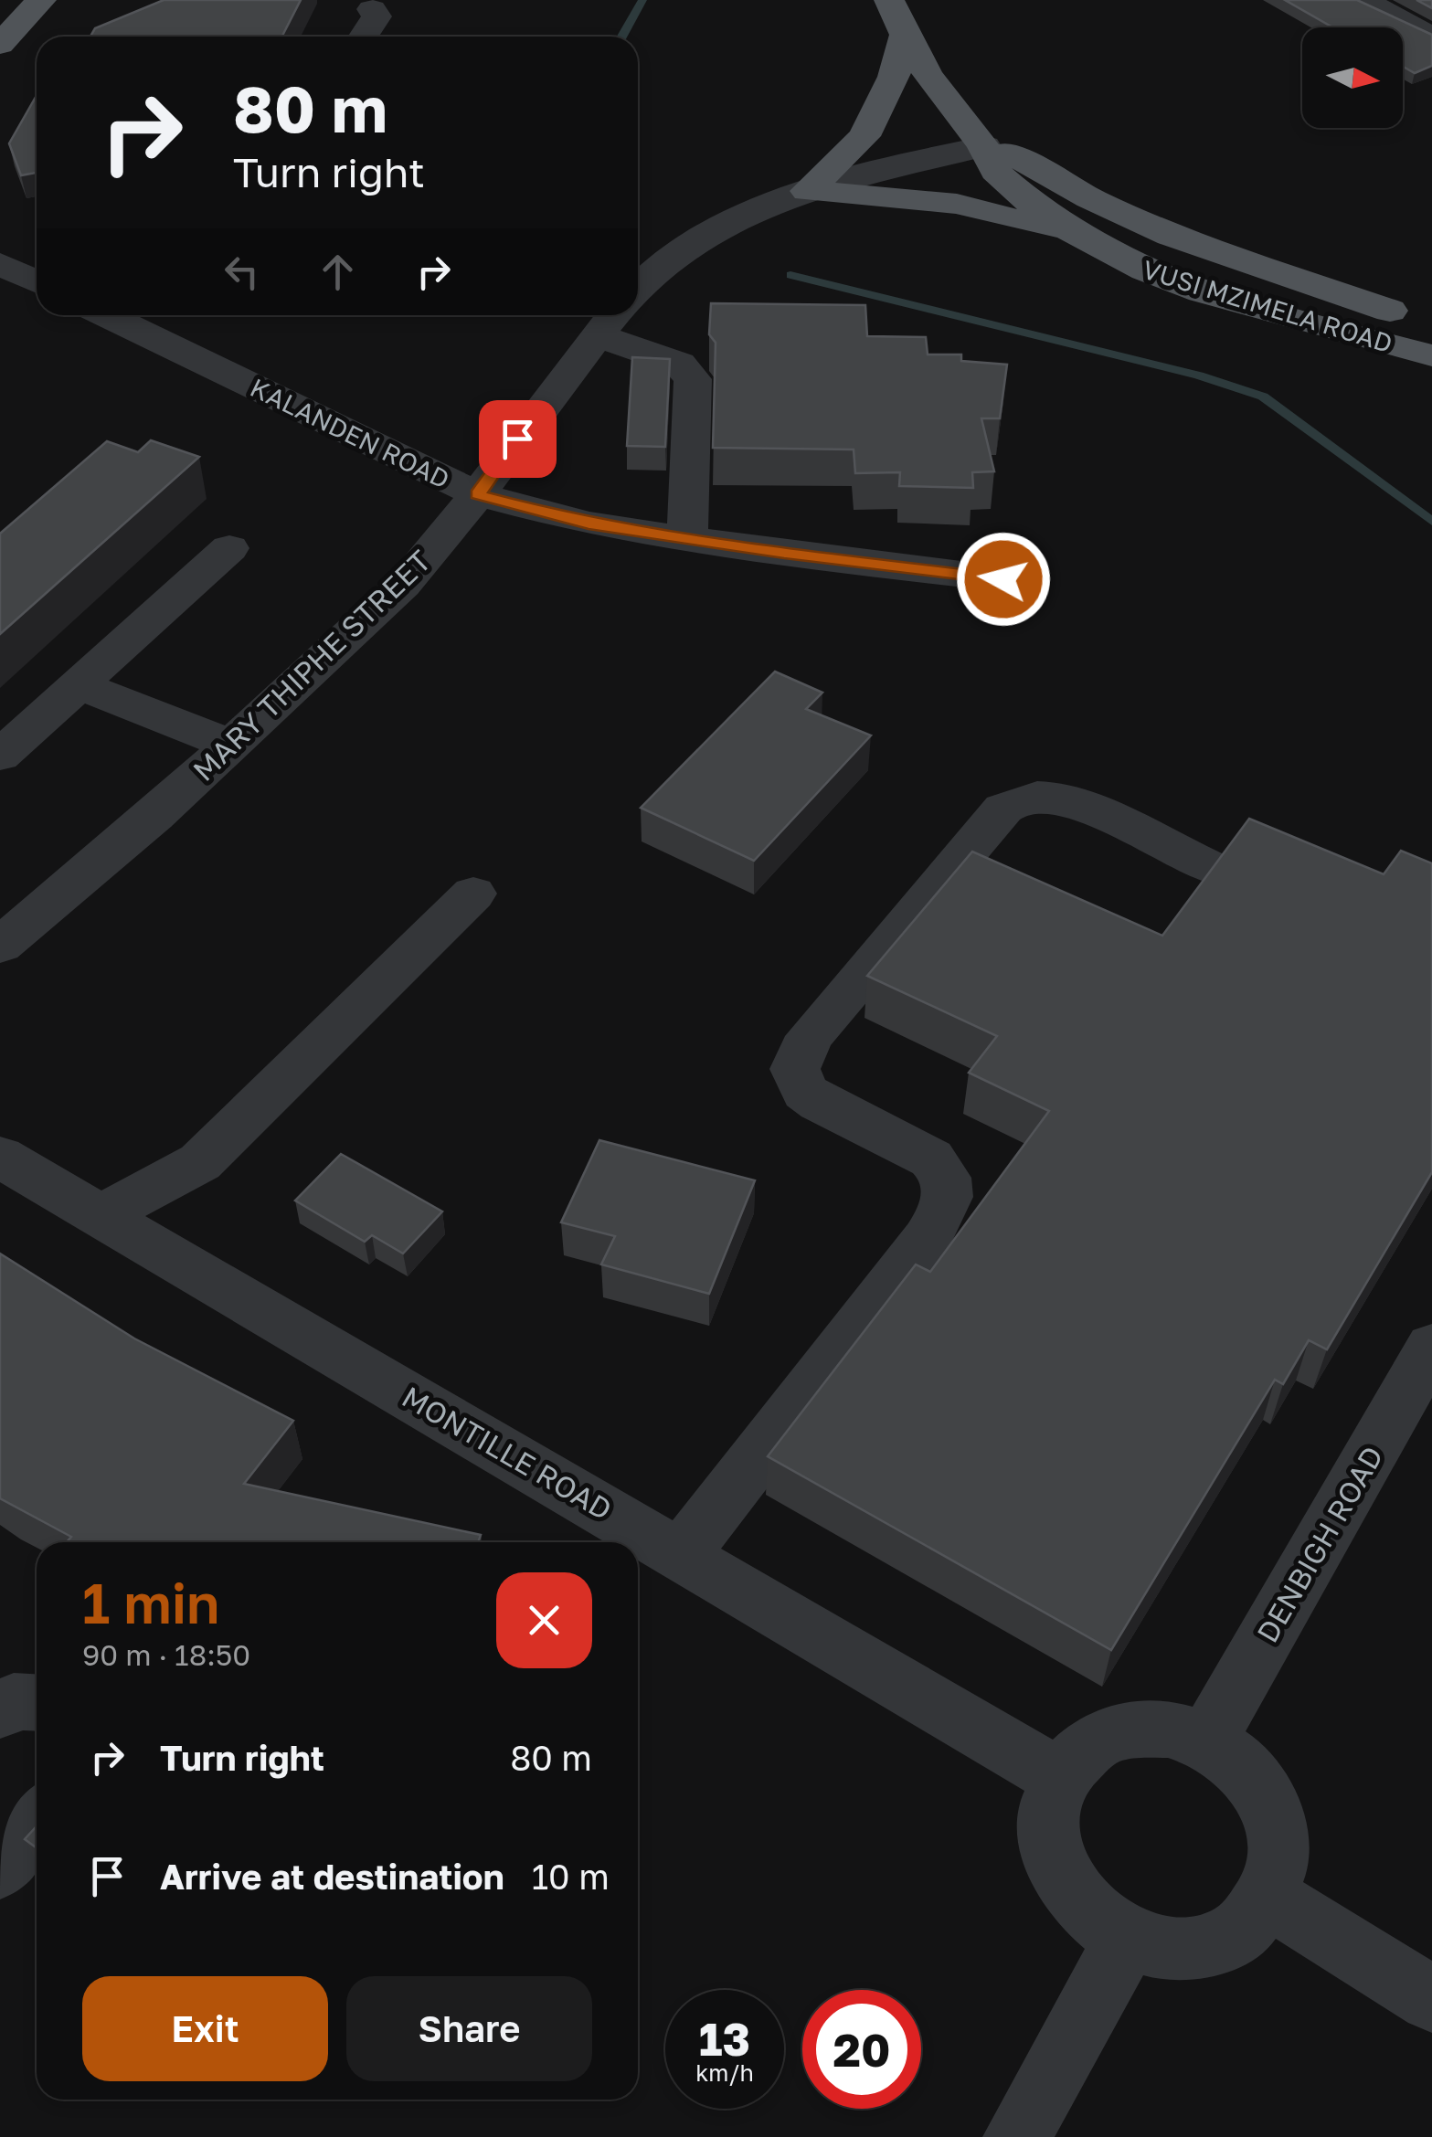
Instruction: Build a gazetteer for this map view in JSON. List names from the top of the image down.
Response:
{
  "streets": {
    "main road": ["VUSI MZIMELA ROAD"],
    "street": [
      "KALANDEN ROAD",
      "MARY THIPHE STREET",
      "MONTILLE ROAD",
      "DENBIGH ROAD"
    ]
  },
  "crossings": [
    ["VUSI MZIMELA ROAD", "MARY THIPHE STREET"],
    ["KALANDEN ROAD", "MARY THIPHE STREET"],
    ["MONTILLE ROAD", "DENBIGH ROAD"]
  ],
  "north": "right",
  "page": {
    "turn": ["80 m", "Turn right"],
    "heading": ["1 min", "90 m · 18:50"],
    "list": [
      {
        "name": "Turn right",
        "value": "80 m"
      },
      {
        "name": "Arrive at destination",
        "value": "10 m"
      }
    ],
    "buttons": ["Exit", "Share"],
    "speed": "13 km/h",
    "limit": "20"
  }
}
